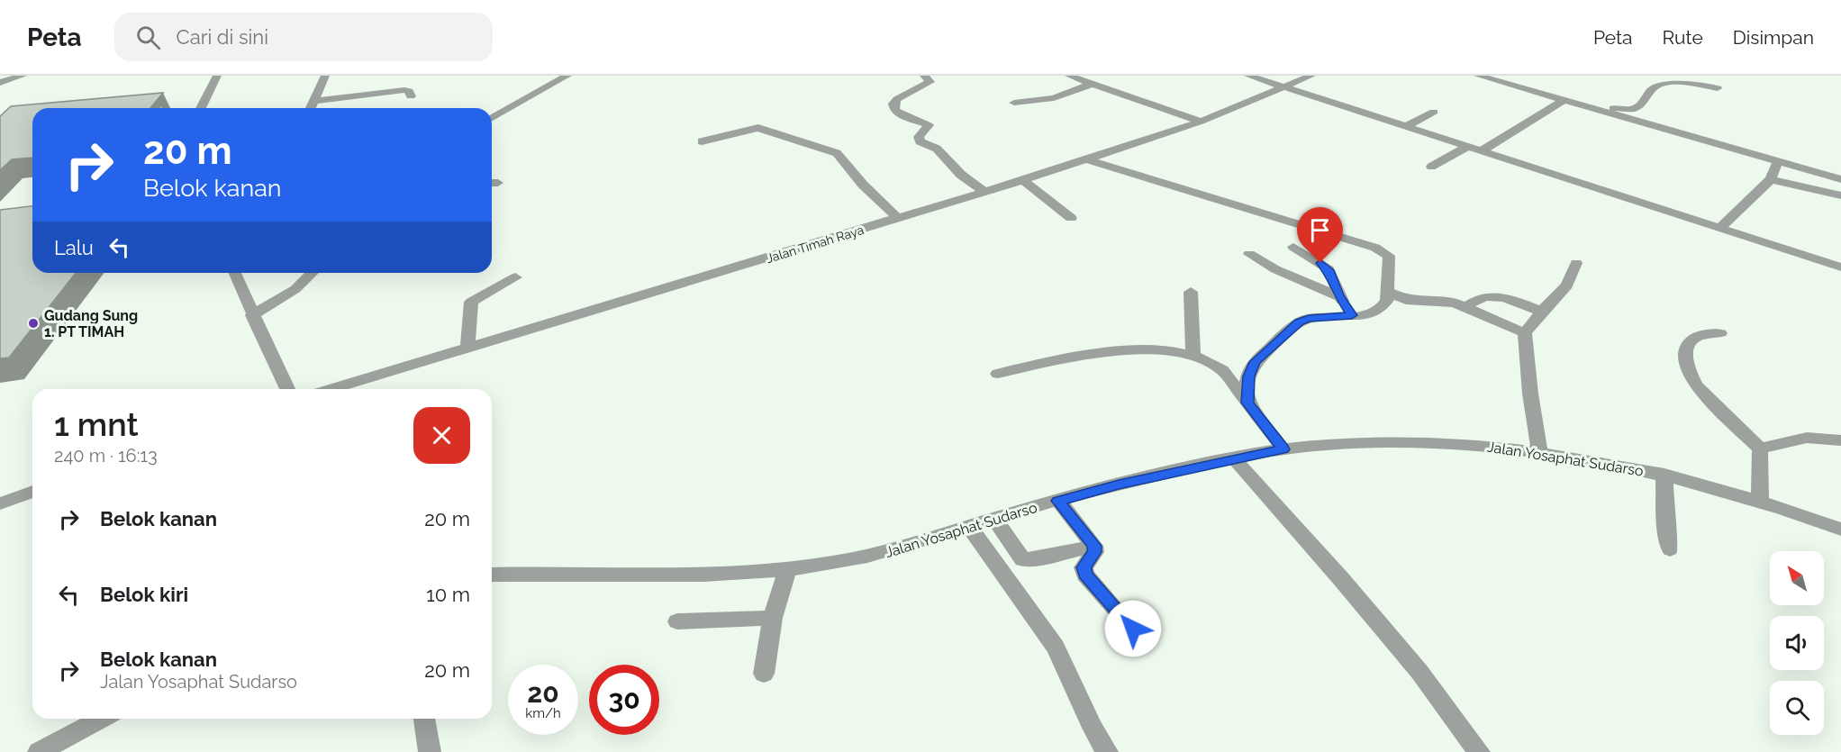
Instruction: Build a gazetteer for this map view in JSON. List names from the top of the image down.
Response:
{
  "streets": {
    "street": ["Jalan Timah Raya", "Jalan Yosaphat Sudarso"]
  },
  "places": ["Gudang Sung 1. PT TIMAH"],
  "north": "top left",
  "page": {
    "header": "Peta",
    "search": "Cari di sini",
    "nav": ["Peta", "Rute", "Disimpan"],
    "turn": ["20 m", "Belok kanan"],
    "then": "Lalu",
    "heading": ["1 mnt", "240 m · 16:13"],
    "list": [
      {
        "name": "Belok kanan",
        "value": "20 m"
      },
      {
        "name": "Belok kiri",
        "value": "10 m"
      },
      {
        "name": "Belok kanan",
        "note": "Jalan Yosaphat Sudarso",
        "value": "20 m"
      }
    ],
    "speed": "20 km/h",
    "limit": "30"
  }
}
